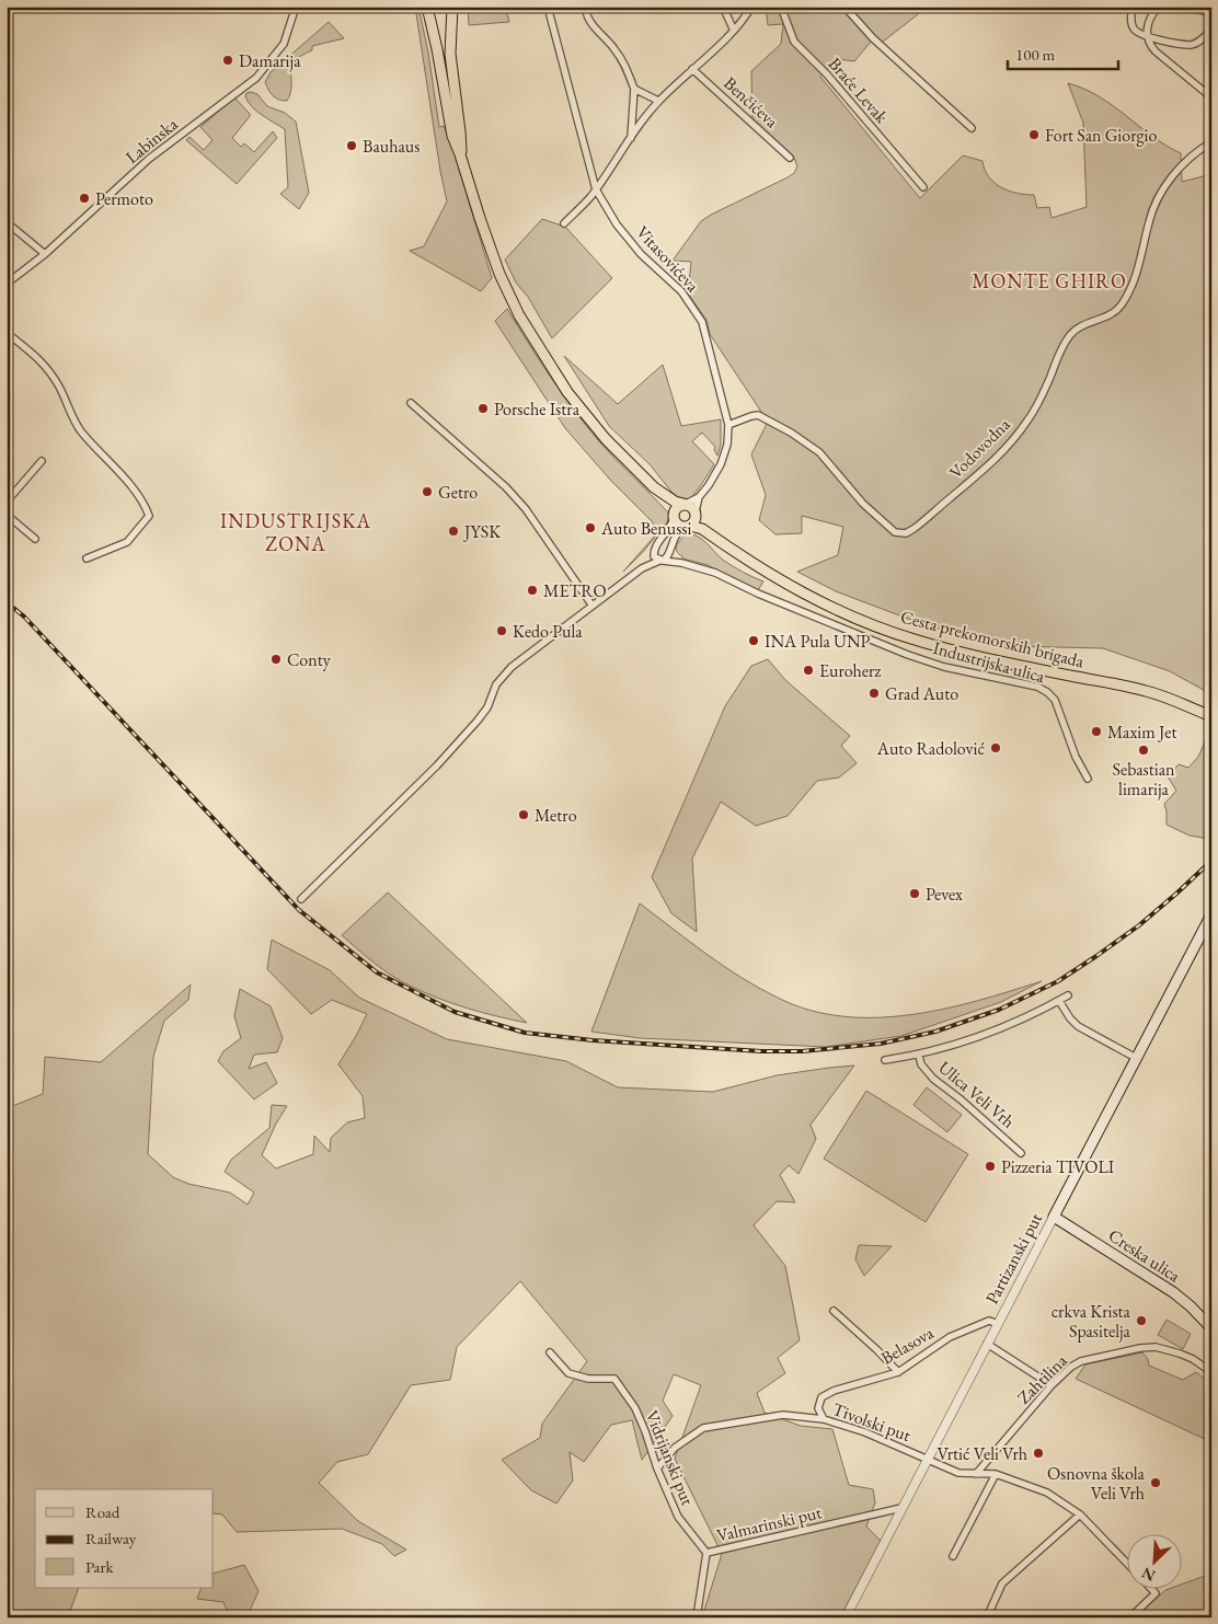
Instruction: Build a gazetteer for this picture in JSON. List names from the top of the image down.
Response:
{
  "streets": {
    "main road": ["Cesta prekomorskih brigada", "Creska ulica", "Partizanski put"],
    "street": [
      "Braće Levak",
      "Benčićeva",
      "Labinska",
      "Vitasovićeva",
      "Vodovodna",
      "Industrijska ulica",
      "Ulica Veli Vrh",
      "Belasova",
      "Zahtilina",
      "Tivolski put",
      "Vidrijanski put",
      "Valmarinski put"
    ]
  },
  "crossings": [
    ["Vitasovićeva", "Vodovodna"],
    ["Vitasovićeva", "Cesta prekomorskih brigada"],
    ["Creska ulica", "Partizanski put"],
    ["Partizanski put", "Belasova"],
    ["Partizanski put", "Tivolski put"],
    ["Partizanski put", "Valmarinski put"],
    ["Belasova", "Tivolski put"],
    ["Zahtilina", "Tivolski put"],
    ["Tivolski put", "Vidrijanski put"],
    ["Vidrijanski put", "Valmarinski put"]
  ],
  "districts": ["MONTE GHIRO", "INDUSTRIJSKA ZONA"],
  "places": [
    "Damarija",
    "Fort San Giorgio",
    "Bauhaus",
    "Permoto",
    "Porsche Istra",
    "Getro",
    "Auto Benussi",
    "JYSK",
    "METRO",
    "Kedo Pula",
    "INA Pula UNP",
    "Conty",
    "Euroherz",
    "Grad Auto",
    "Maxim Jet",
    "Auto Radolović",
    "Sebastian limarija",
    "Metro",
    "Pevex",
    "Pizzeria TIVOLI",
    "crkva Krista Spasitelja",
    "Vrtić Veli Vrh",
    "Osnovna škola Veli Vrh"
  ],
  "legend": ["Road", "Railway", "Park"],
  "scale_bar": "100 m",
  "north": "bottom left"
}
